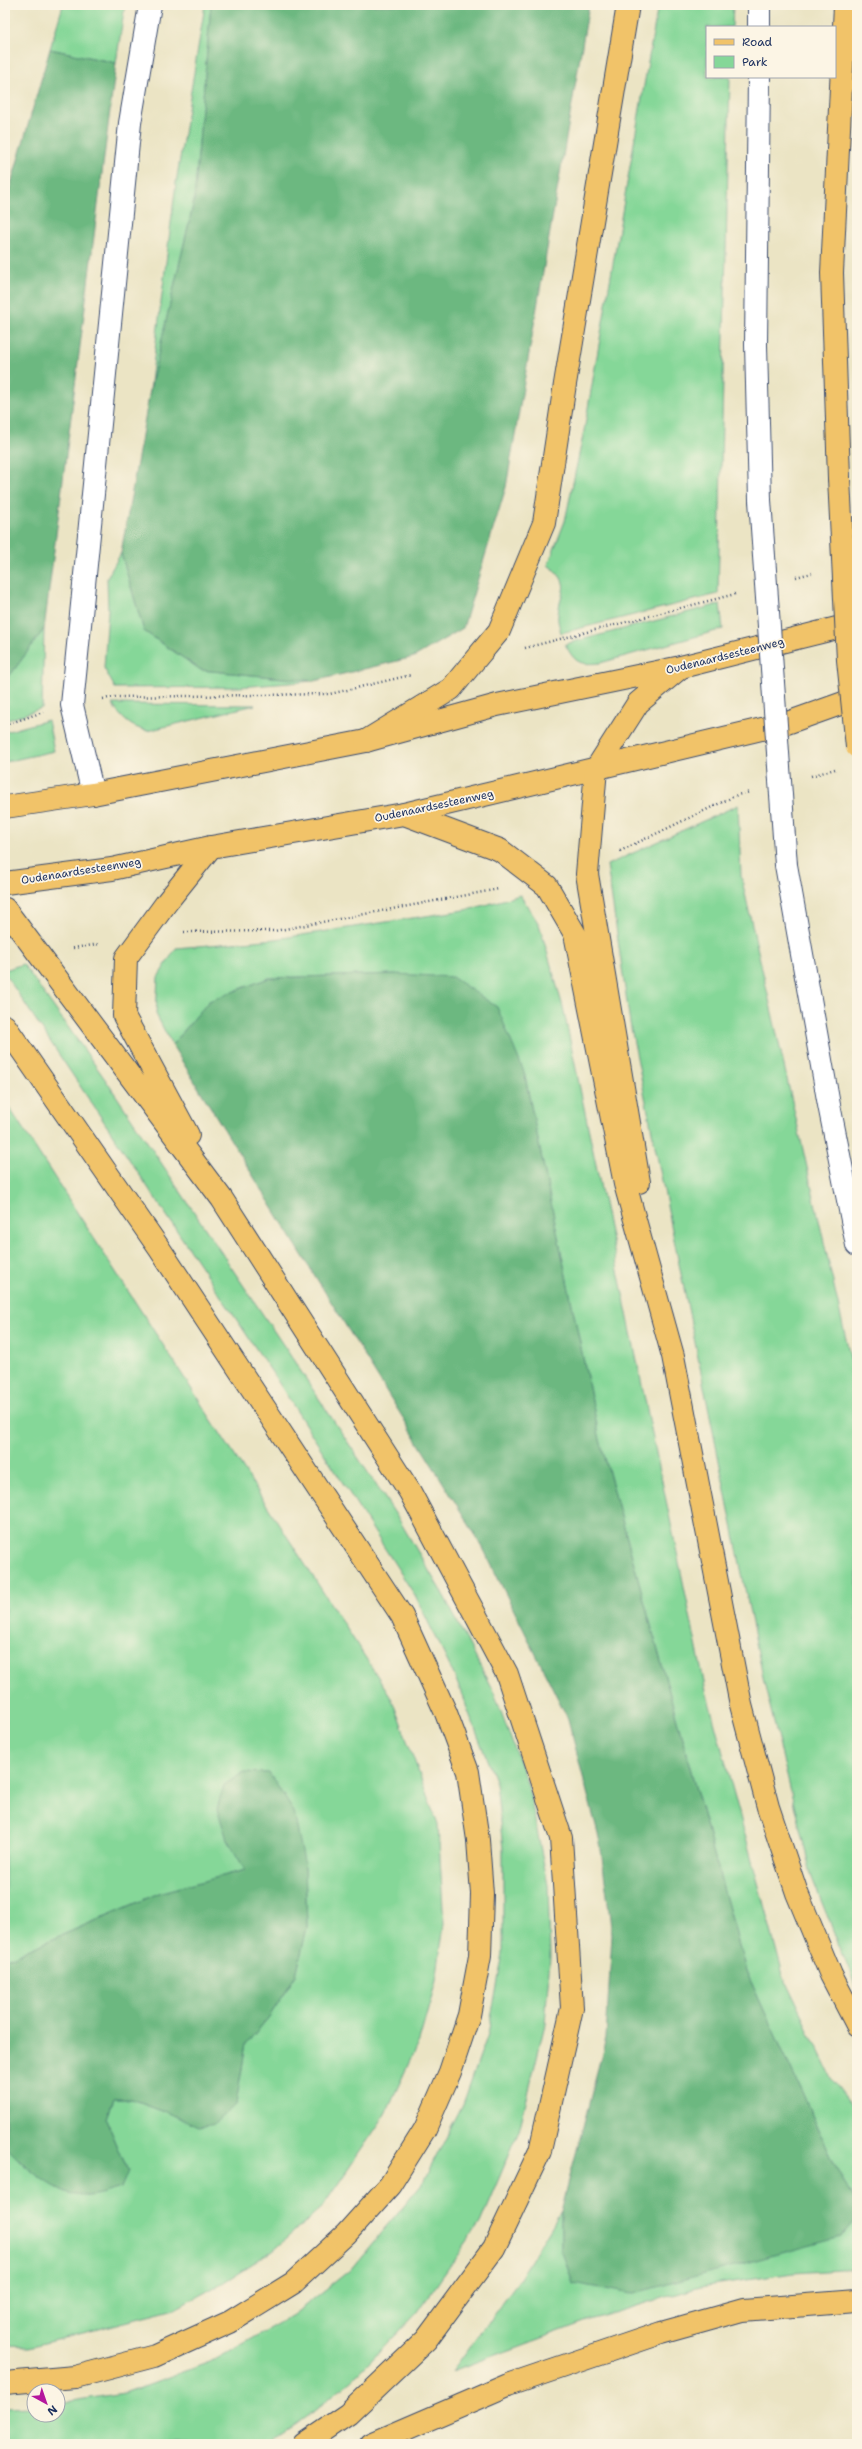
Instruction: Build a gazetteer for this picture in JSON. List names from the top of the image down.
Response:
{
  "streets": {
    "main road": ["Oudenaardsesteenweg"]
  },
  "legend": ["Road", "Park"],
  "north": "bottom right"
}
